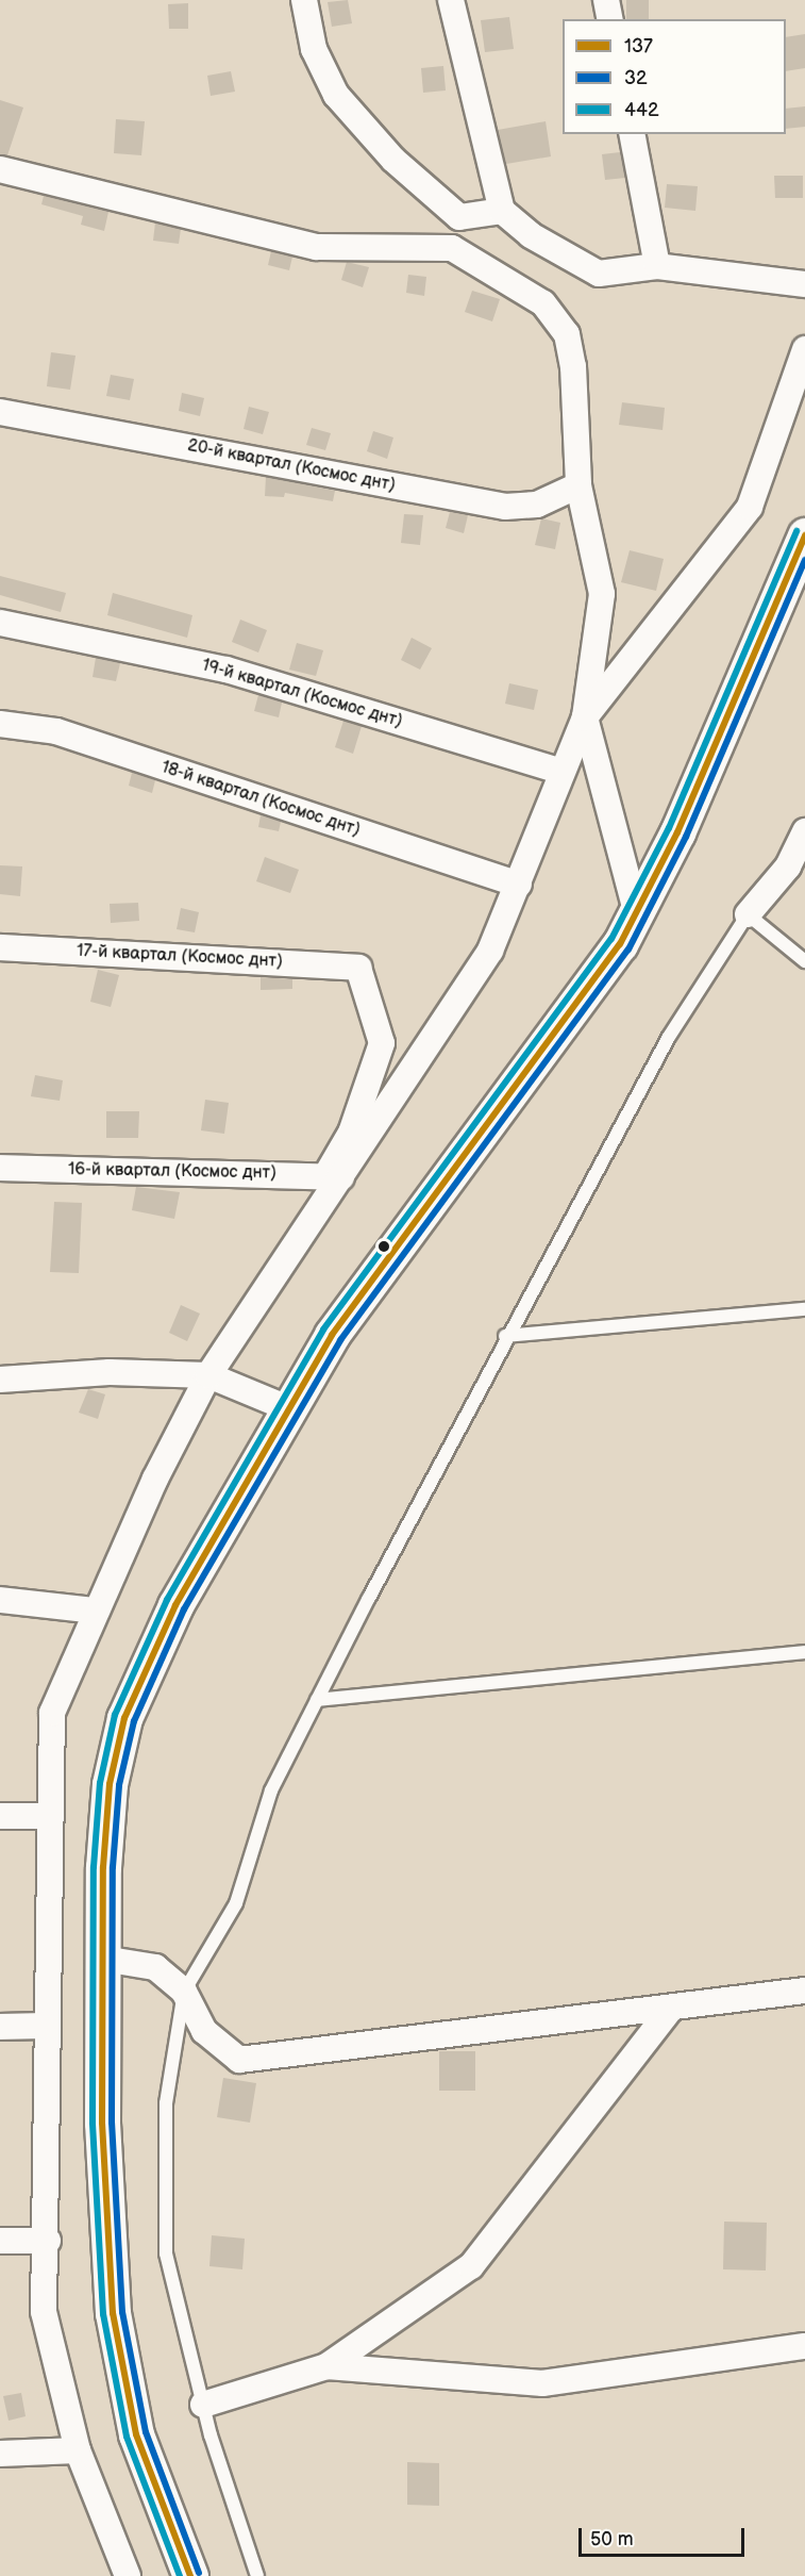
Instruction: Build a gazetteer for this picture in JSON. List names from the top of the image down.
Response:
{
  "streets": {
    "street": [
      "20-й квартал (Космос днт)",
      "19-й квартал (Космос днт)",
      "18-й квартал (Космос днт)",
      "17-й квартал (Космос днт)",
      "16-й квартал (Космос днт)"
    ]
  },
  "crossings": [
    ["17-й квартал (Космос днт)", "16-й квартал (Космос днт)"]
  ],
  "lines": ["transit line 442", "transit line 137", "transit line 32"],
  "legend": ["137", "32", "442"],
  "scale_bar": "50 m"
}
